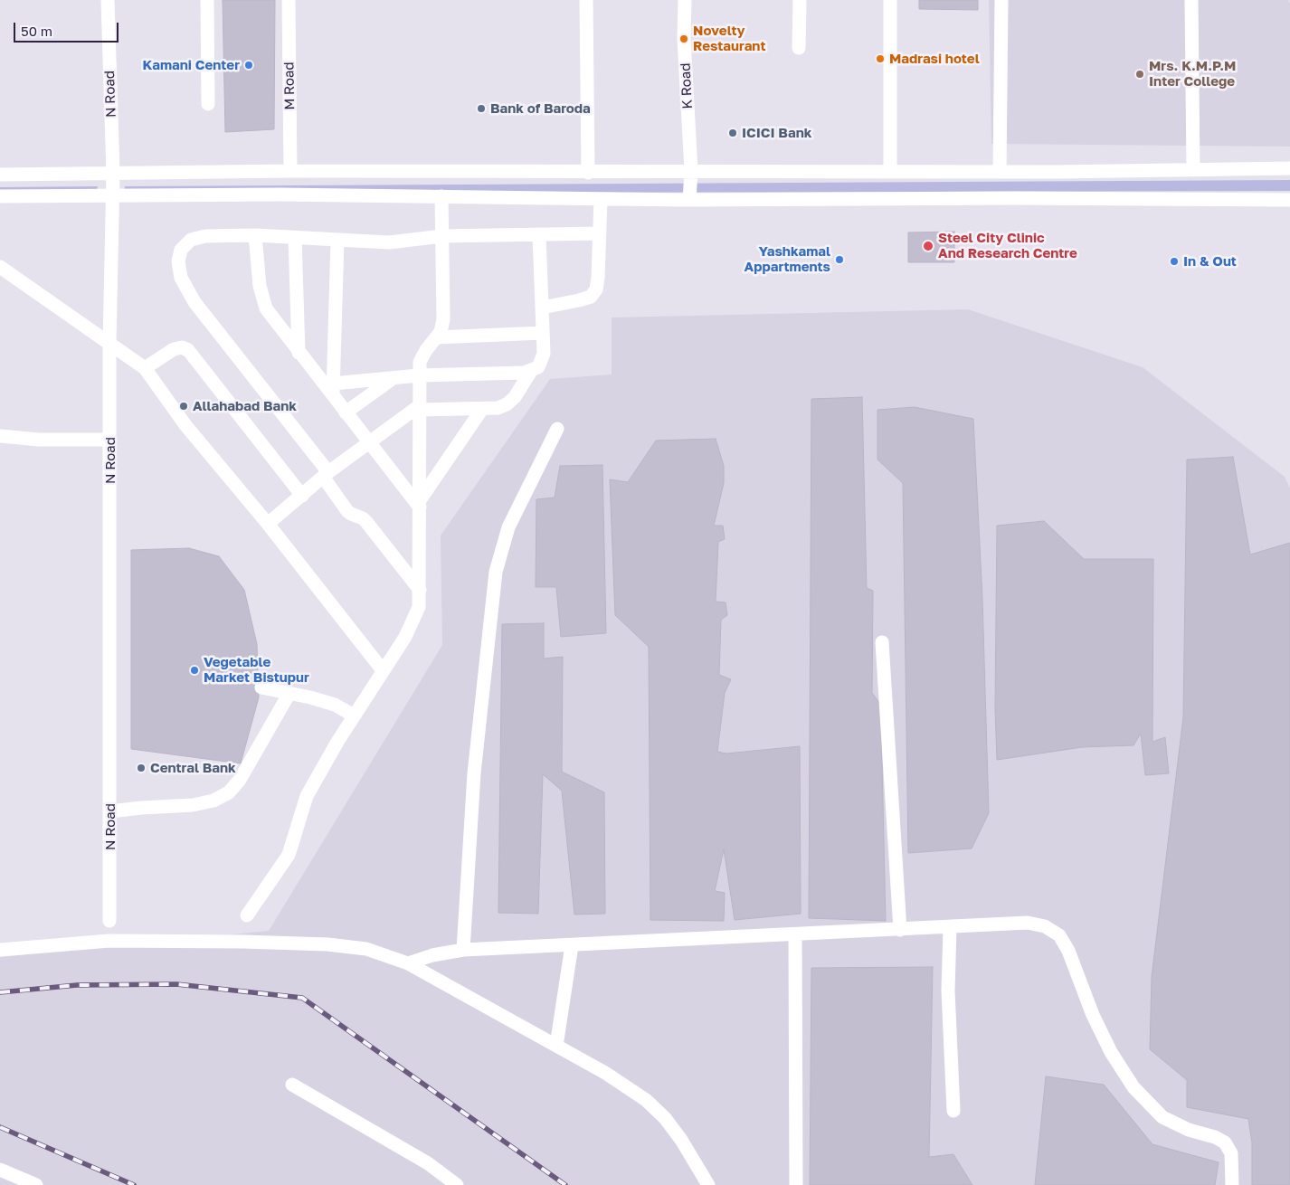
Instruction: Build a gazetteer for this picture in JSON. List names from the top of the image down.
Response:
{
  "streets": {
    "street": ["M Road", "K Road", "N Road"]
  },
  "places": [
    "Novelty Restaurant",
    "Madrasi hotel",
    "Kamani Center",
    "Mrs. K.M.P.M Inter College",
    "Bank of Baroda",
    "ICICI Bank",
    "Steel City Clinic And Research Centre",
    "Yashkamal Appartments",
    "In & Out",
    "Allahabad Bank",
    "Vegetable Market Bistupur",
    "Central Bank"
  ],
  "scale_bar": "50 m"
}
